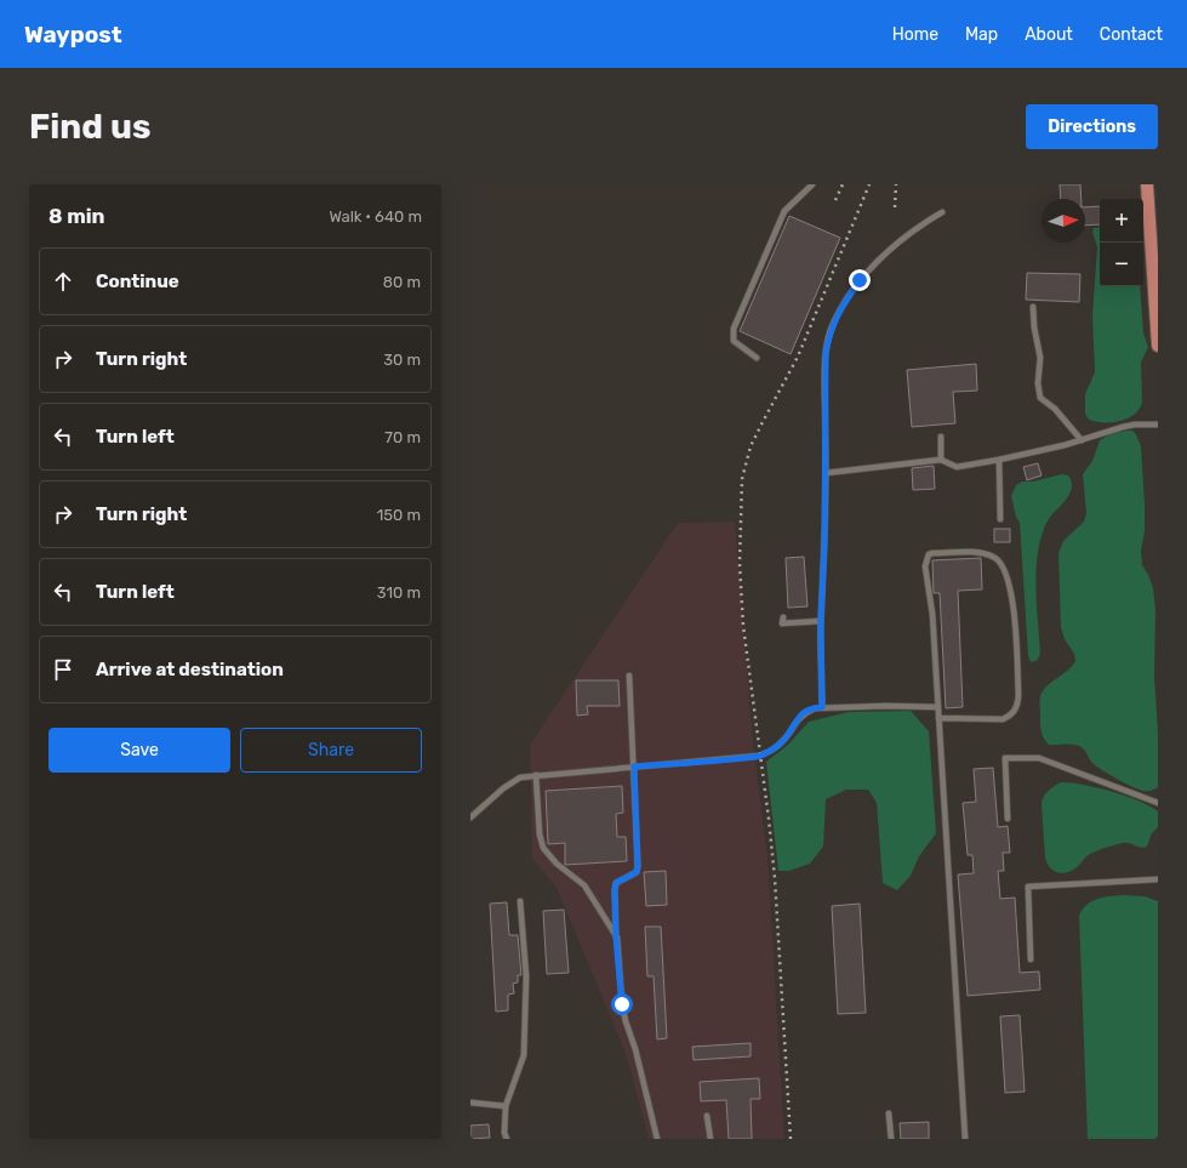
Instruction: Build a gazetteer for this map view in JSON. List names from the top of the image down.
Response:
{
  "north": "right",
  "page": {
    "header": "Waypost",
    "nav": [
      "Home",
      "Map",
      "About",
      "Contact"
    ],
    "buttons": [
      "Directions",
      ["Save", "Share"]
    ],
    "title": "Find us",
    "heading": ["8 min", "Walk · 640 m"],
    "map_buttons": ["+", "−"],
    "list": [
      ["Continue", "80 m"],
      ["Turn right", "30 m"],
      ["Turn left", "70 m"],
      ["Turn right", "150 m"],
      ["Turn left", "310 m"],
      "Arrive at destination"
    ]
  }
}
